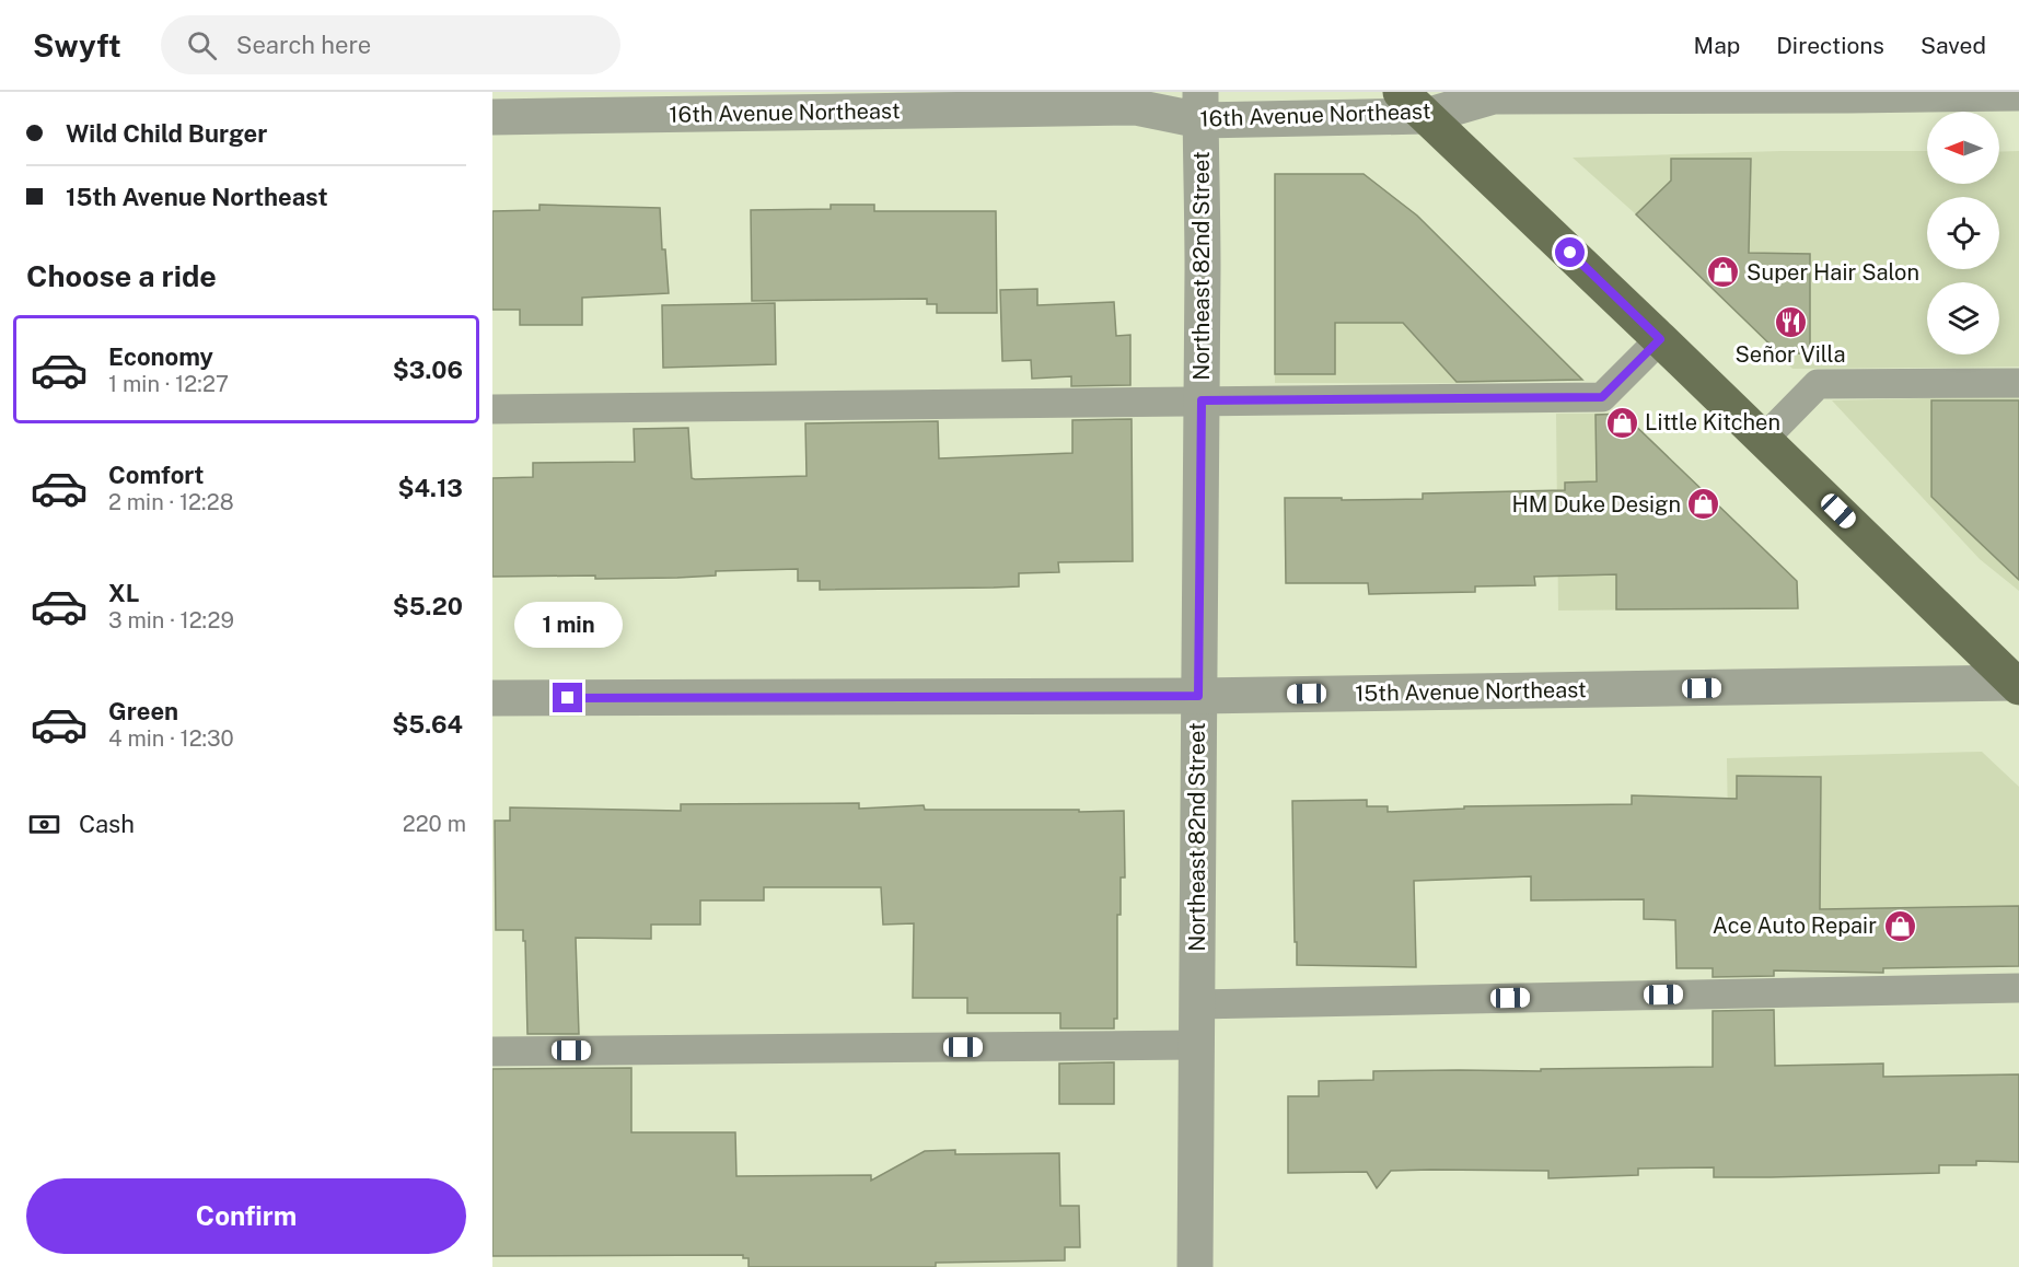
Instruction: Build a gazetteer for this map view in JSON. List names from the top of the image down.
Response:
{
  "streets": {
    "street": ["16th Avenue Northeast", "Northeast 82nd Street", "15th Avenue Northeast"]
  },
  "crossings": [
    ["16th Avenue Northeast", "Northeast 82nd Street"],
    ["Northeast 82nd Street", "15th Avenue Northeast"]
  ],
  "places": {
    "shop": [
      "Super Hair Salon",
      "Little Kitchen",
      "HM Duke Design",
      "Ace Auto Repair"
    ],
    "restaurant": ["Señor Villa"]
  },
  "north": "left",
  "page": {
    "header": "Swyft",
    "search": "Search here",
    "nav": ["Map", "Directions", "Saved"],
    "banner": ["Wild Child Burger", "15th Avenue Northeast"],
    "heading": "Choose a ride",
    "list": [
      {
        "name": "Economy",
        "note": "1 min · 12:27",
        "value": "$3.06"
      },
      {
        "name": "Comfort",
        "note": "2 min · 12:28",
        "value": "$4.13"
      },
      {
        "name": "XL",
        "note": "3 min · 12:29",
        "value": "$5.20"
      },
      {
        "name": "Green",
        "note": "4 min · 12:30",
        "value": "$5.64"
      }
    ],
    "bubble": "1 min",
    "pay": ["Cash", "220 m"],
    "buttons": "Confirm"
  }
}
